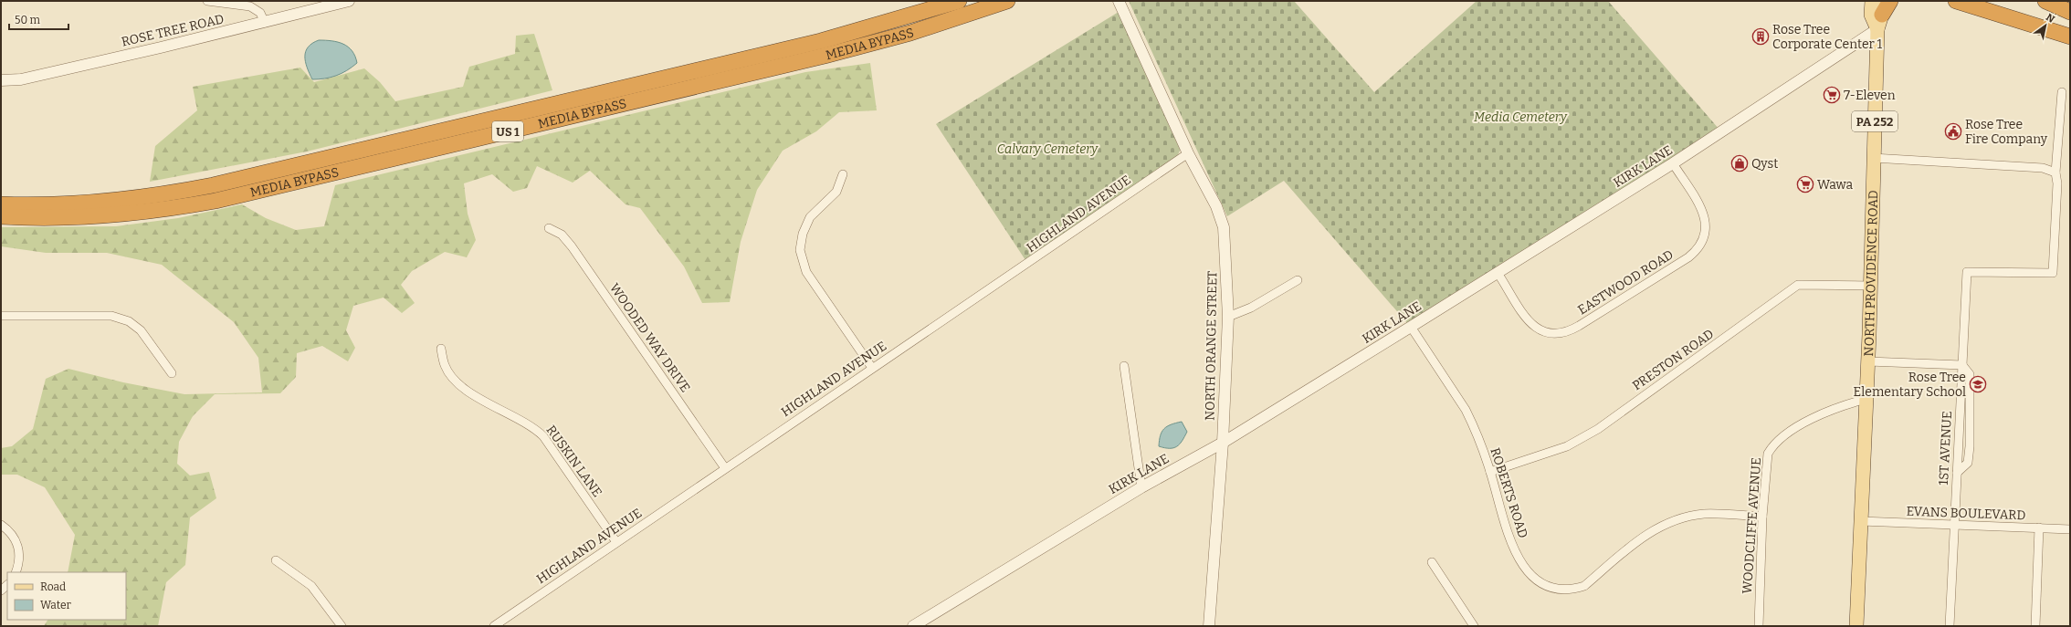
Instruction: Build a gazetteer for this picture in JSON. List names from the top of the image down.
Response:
{
  "streets": {
    "highway": ["MEDIA BYPASS", "US 1"],
    "main road": ["PA 252", "NORTH PROVIDENCE ROAD"],
    "street": [
      "ROSE TREE ROAD",
      "KIRK LANE",
      "HIGHLAND AVENUE",
      "EASTWOOD ROAD",
      "WOODED WAY DRIVE",
      "NORTH ORANGE STREET",
      "PRESTON ROAD",
      "1ST AVENUE",
      "RUSKIN LANE",
      "ROBERTS ROAD",
      "EVANS BOULEVARD",
      "WOODCLIFFE AVENUE"
    ]
  },
  "crossings": [
    ["KIRK LANE", "NORTH PROVIDENCE ROAD"],
    ["KIRK LANE", "EASTWOOD ROAD"],
    ["KIRK LANE", "NORTH ORANGE STREET"],
    ["KIRK LANE", "ROBERTS ROAD"],
    ["HIGHLAND AVENUE", "WOODED WAY DRIVE"],
    ["HIGHLAND AVENUE", "NORTH ORANGE STREET"],
    ["HIGHLAND AVENUE", "RUSKIN LANE"],
    ["NORTH PROVIDENCE ROAD", "PRESTON ROAD"],
    ["NORTH PROVIDENCE ROAD", "EVANS BOULEVARD"],
    ["NORTH PROVIDENCE ROAD", "WOODCLIFFE AVENUE"],
    ["PRESTON ROAD", "ROBERTS ROAD"],
    ["1ST AVENUE", "EVANS BOULEVARD"],
    ["ROBERTS ROAD", "WOODCLIFFE AVENUE"]
  ],
  "parks": ["Media Cemetery", "Calvary Cemetery"],
  "places": {
    "building": ["Rose Tree Corporate Center 1"],
    "supermarket": ["7-Eleven", "Wawa"],
    "public building": ["Rose Tree Fire Company"],
    "shop": ["Qyst"],
    "school or university": ["Rose Tree Elementary School"]
  },
  "legend": ["Road", "Water"],
  "scale_bar": "50 m",
  "north": "top right"
}
